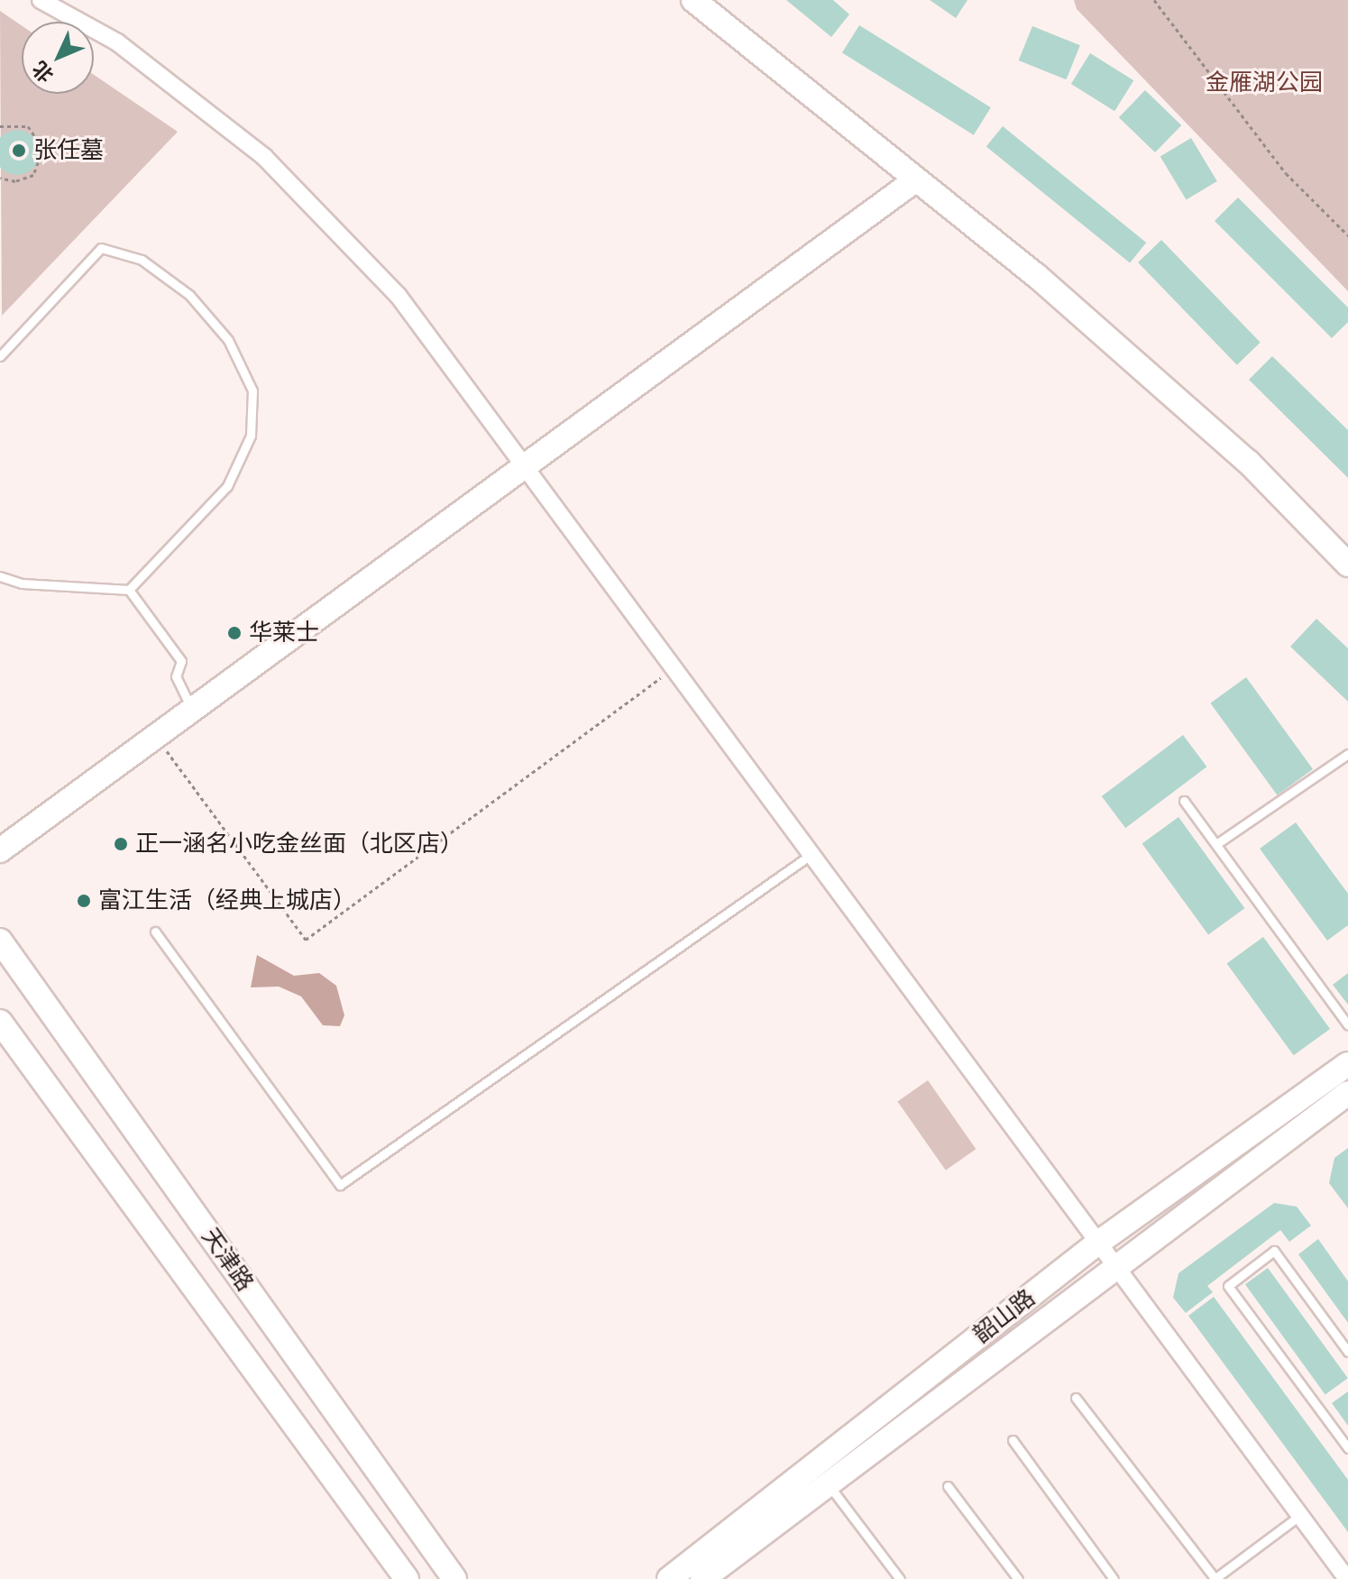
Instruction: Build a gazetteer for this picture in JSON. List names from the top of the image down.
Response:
{
  "streets": {
    "main road": ["天津路", "韶山路"]
  },
  "parks": ["金雁湖公园"],
  "places": [
    "张任墓",
    "华莱士",
    "正一涵名小吃金丝面（北区店）",
    "富江生活（经典上城店）"
  ],
  "north": "bottom left"
}
